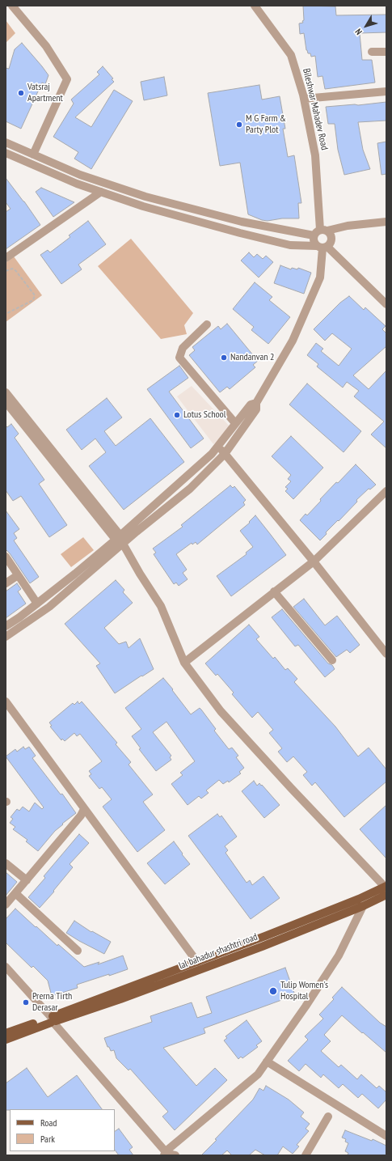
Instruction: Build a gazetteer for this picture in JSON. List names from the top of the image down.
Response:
{
  "streets": {
    "main road": ["lal bahadur shashtri road"],
    "street": ["Bileshwar Mahadev Road"]
  },
  "places": [
    "Vatsraj Apartment",
    "M G Farm & Party Plot",
    "Nandanvan 2",
    "Lotus School",
    "Tulip Women's Hospital",
    "Prerna Tirth Derasar"
  ],
  "legend": ["Road", "Park"],
  "north": "bottom left"
}
